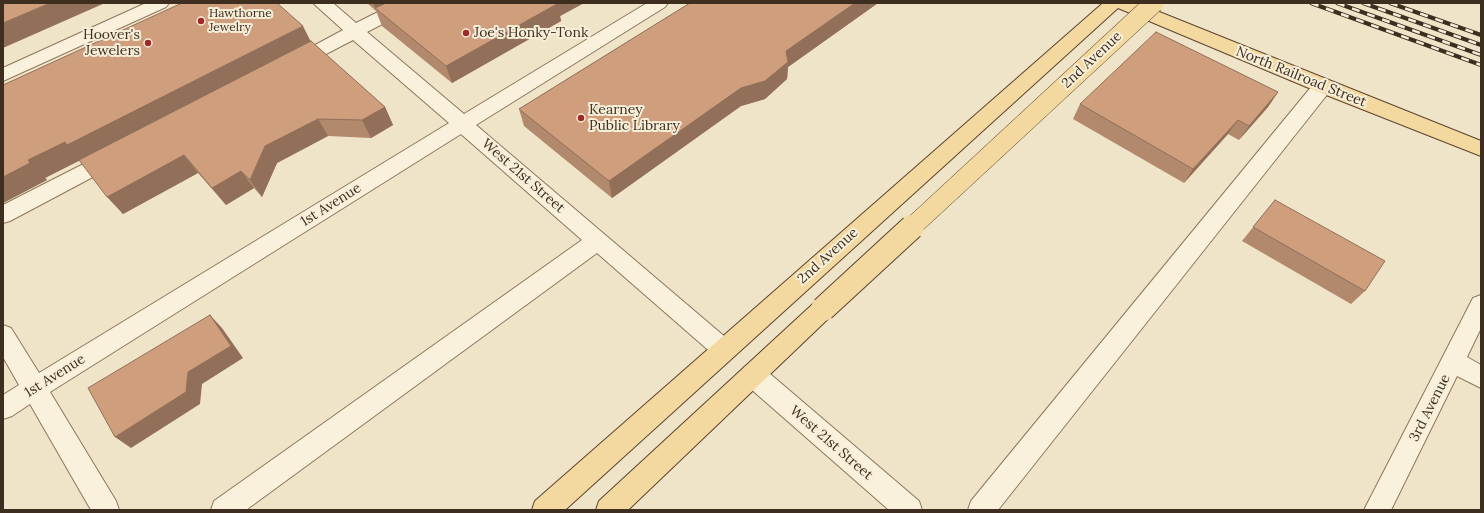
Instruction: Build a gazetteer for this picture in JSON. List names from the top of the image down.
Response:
{
  "streets": {
    "main road": ["2nd Avenue", "North Railroad Street"],
    "street": ["West 21st Street", "1st Avenue", "3rd Avenue"]
  },
  "crossings": [
    ["2nd Avenue", "West 21st Street"],
    ["West 21st Street", "1st Avenue"]
  ],
  "places": [
    "Hawthorne Jewelry",
    "Joe's Honky-Tonk",
    "Hoover's Jewelers",
    "Kearney Public Library"
  ]
}
